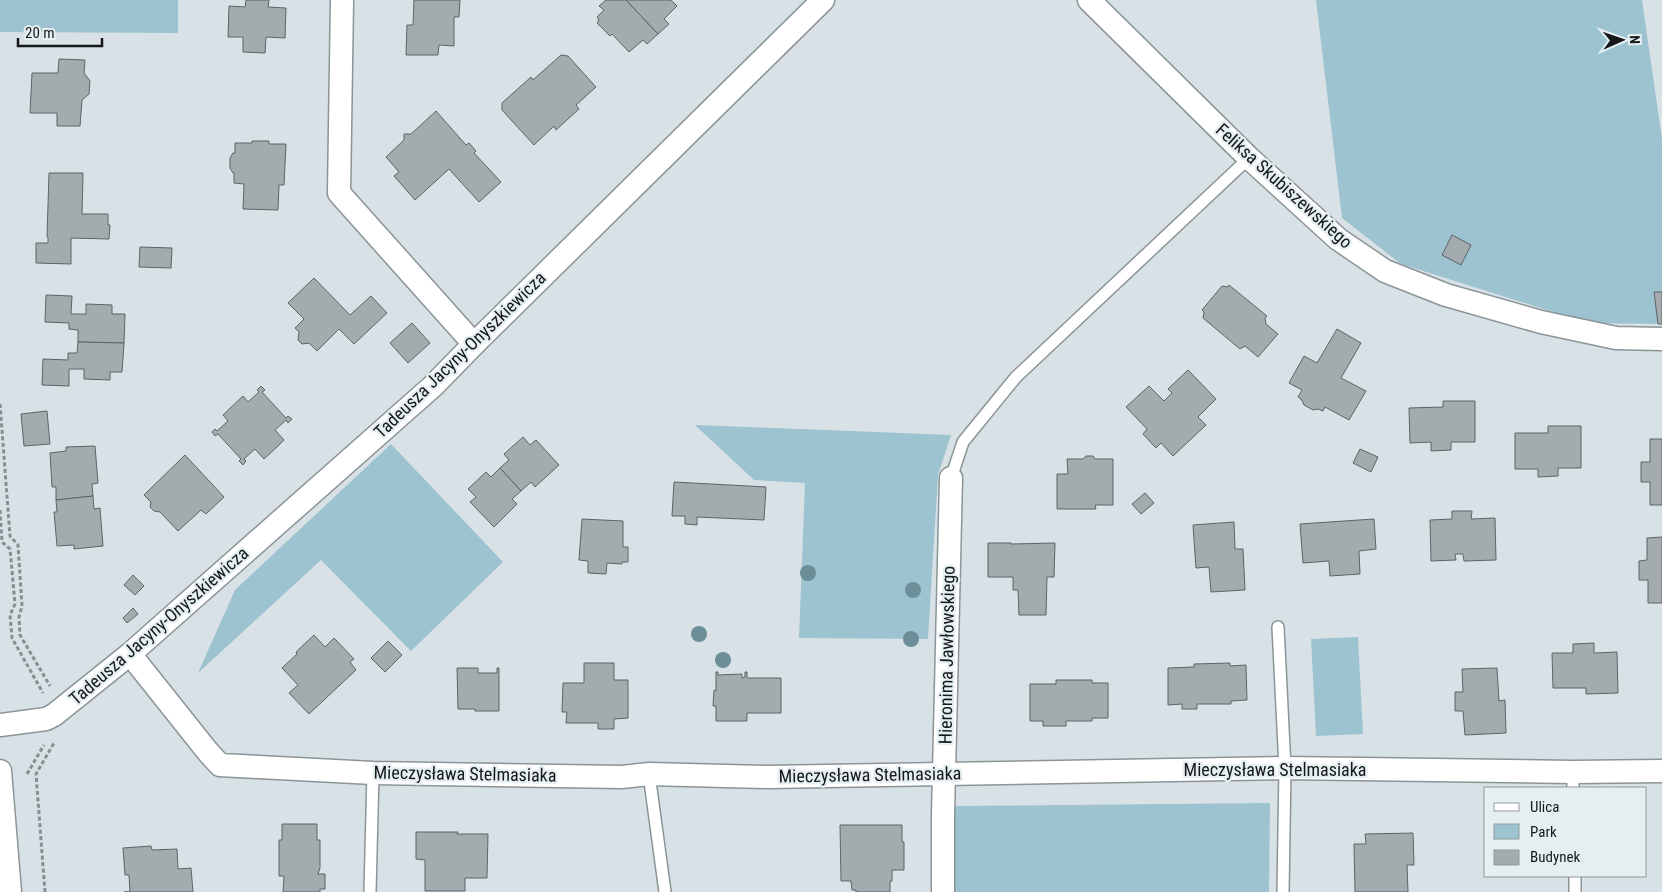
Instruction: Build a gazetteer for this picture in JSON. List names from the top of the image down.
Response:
{
  "streets": {
    "street": [
      "Feliksa Skubiszewskiego",
      "Tadeusza Jacyny-Onyszkiewicza",
      "Hieronima Jawłowskiego",
      "Mieczysława Stelmasiaka"
    ]
  },
  "crossings": [
    ["Tadeusza Jacyny-Onyszkiewicza", "Mieczysława Stelmasiaka"],
    ["Hieronima Jawłowskiego", "Mieczysława Stelmasiaka"]
  ],
  "legend": ["Ulica", "Park", "Budynek"],
  "scale_bar": "20 m",
  "north": "right"
}
